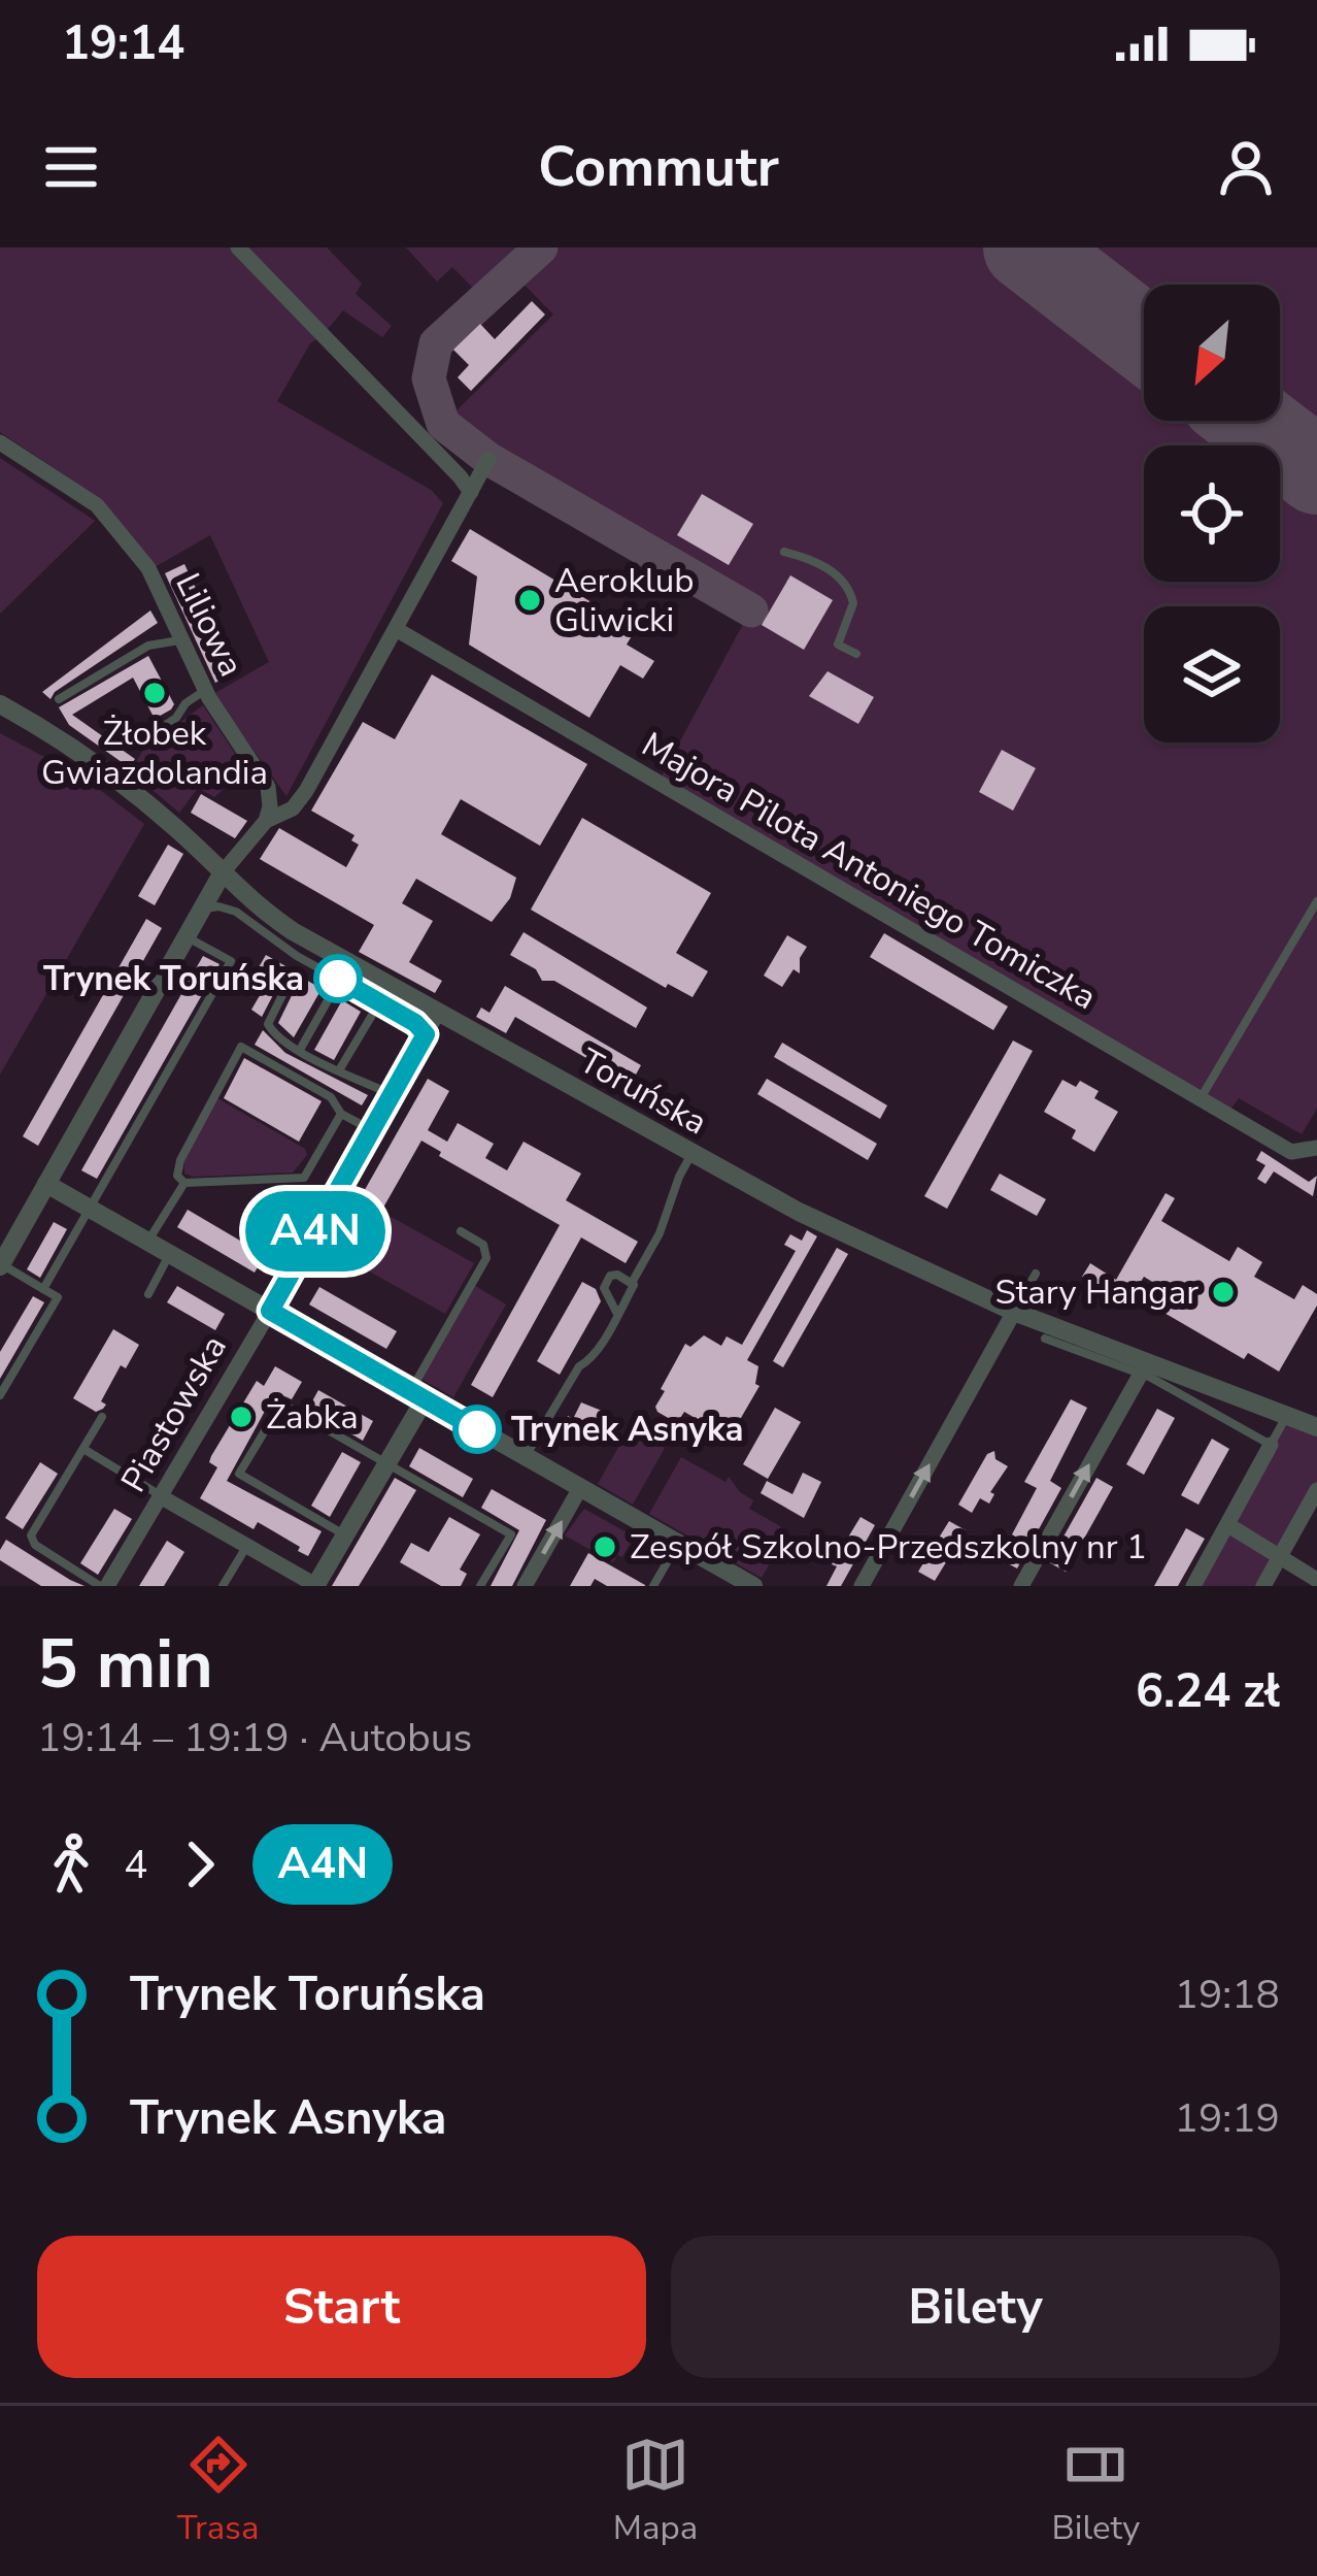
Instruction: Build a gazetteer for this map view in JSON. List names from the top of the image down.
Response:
{
  "streets": {
    "street": [
      "Liliowa",
      "Majora Pilota Antoniego Tomiczka",
      "Toruńska",
      "Piastowska"
    ]
  },
  "crossings": [
    ["Toruńska", "Piastowska"]
  ],
  "places": [
    "Aeroklub Gliwicki",
    "Żłobek Gwiazdolandia",
    "Trynek Toruńska",
    "Stary Hangar",
    "Żabka",
    "Trynek Asnyka",
    "Zespół Szkolno-Przedszkolny nr 1"
  ],
  "lines": ["bus line A4N"],
  "north": "bottom left",
  "page": {
    "status": "19:14",
    "header": "Commutr",
    "on_map": "A4N",
    "heading": ["5 min", "19:14 – 19:19 · Autobus", "6.24 zł"],
    "legs": ["4", "A4N"],
    "list": [
      {
        "name": "Trynek Toruńska",
        "value": "19:18"
      },
      {
        "name": "Trynek Asnyka",
        "value": "19:19"
      }
    ],
    "buttons": ["Start", "Bilety"],
    "tabs": ["Trasa", "Mapa", "Bilety"]
  }
}
